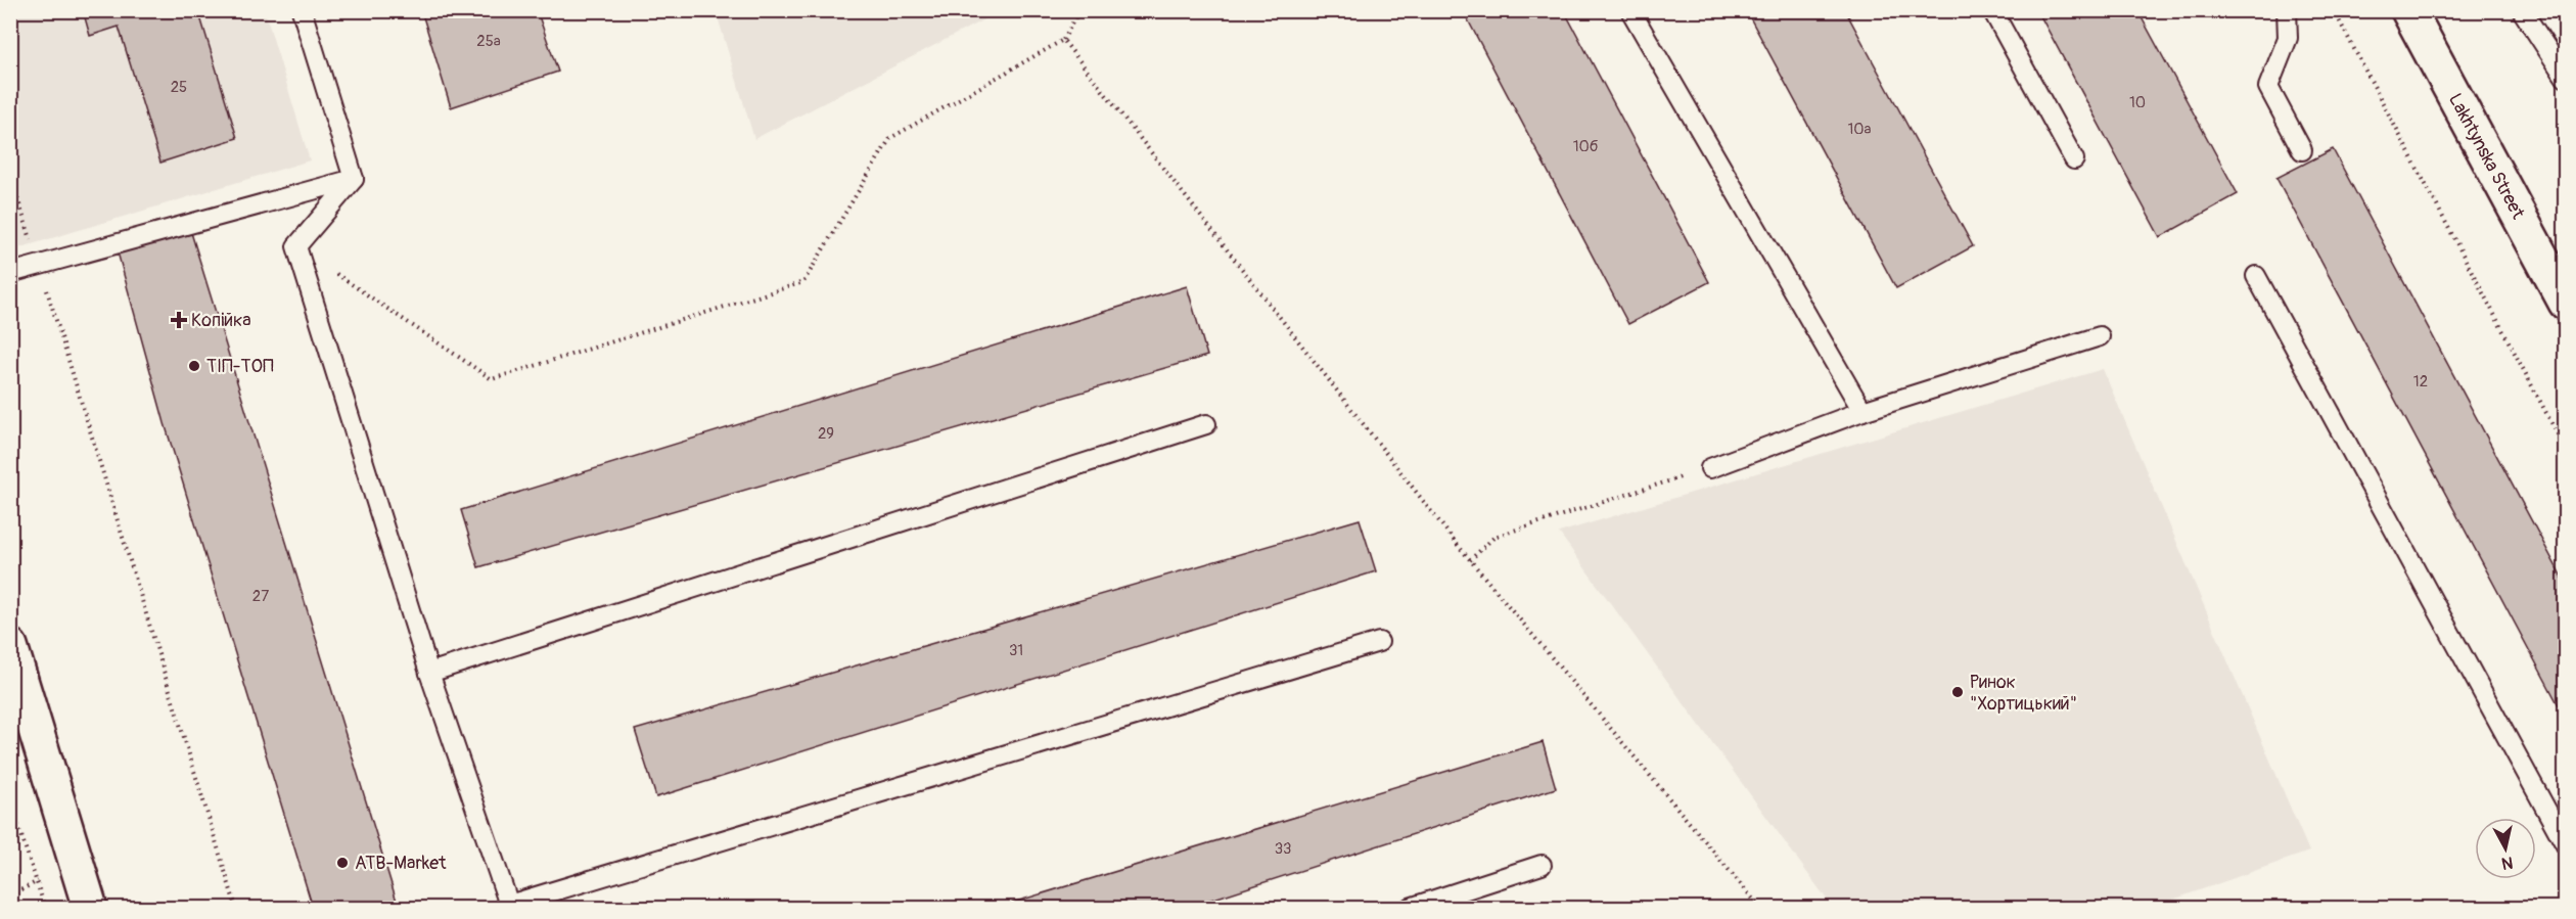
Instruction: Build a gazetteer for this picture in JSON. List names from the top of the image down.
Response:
{
  "streets": {
    "street": ["Lakhtynska Street"]
  },
  "places": {
    "health": ["Копійка"],
    "other": ["ТІП-ТОП", "Ринок \"Хортицький\"", "ATB-Market"]
  },
  "house_numbers": [
    "25а",
    "25",
    "10",
    "10а",
    "10б",
    "12",
    "29",
    "27",
    "31",
    "33"
  ],
  "north": "bottom"
}
